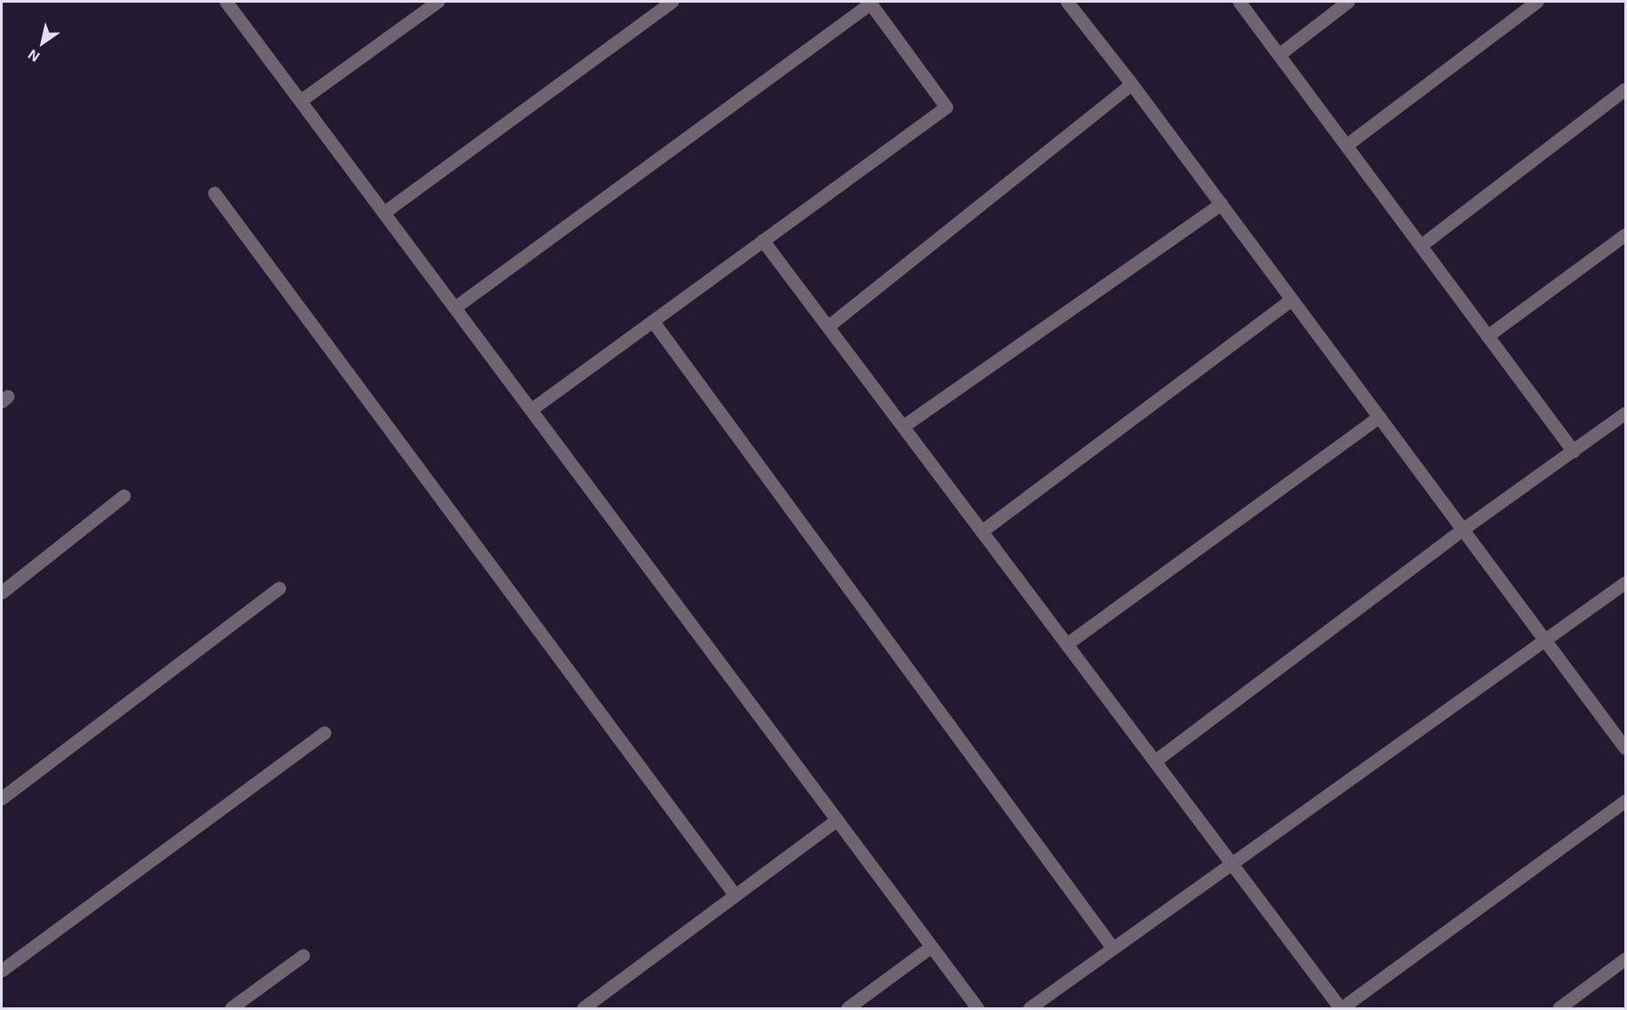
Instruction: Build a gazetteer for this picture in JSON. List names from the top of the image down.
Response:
{
  "north": "bottom left"
}
